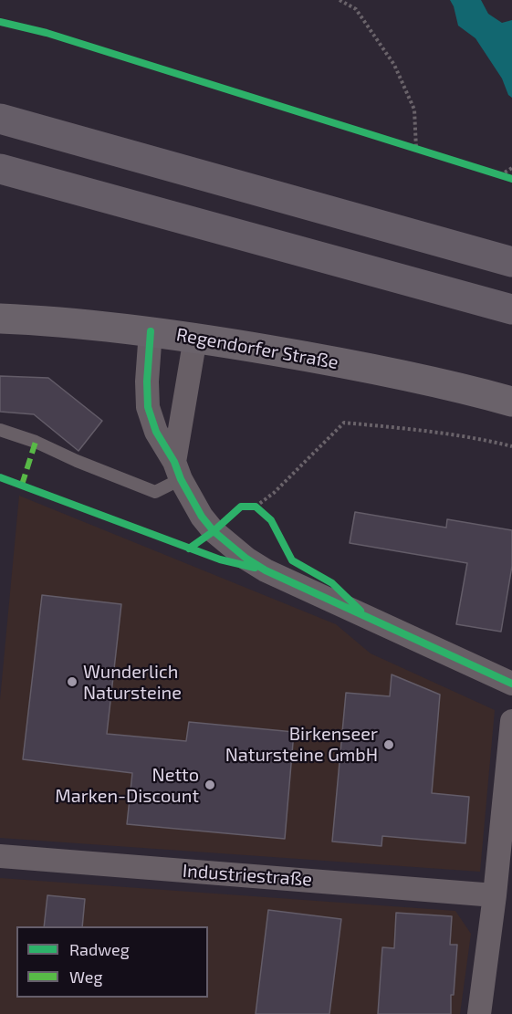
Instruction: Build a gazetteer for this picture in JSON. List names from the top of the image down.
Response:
{
  "streets": {
    "street": ["Regendorfer Straße", "Industriestraße"]
  },
  "places": ["Wunderlich Natursteine", "Birkenseer Natursteine GmbH", "Netto Marken-Discount"],
  "legend": ["Radweg", "Weg"]
}
